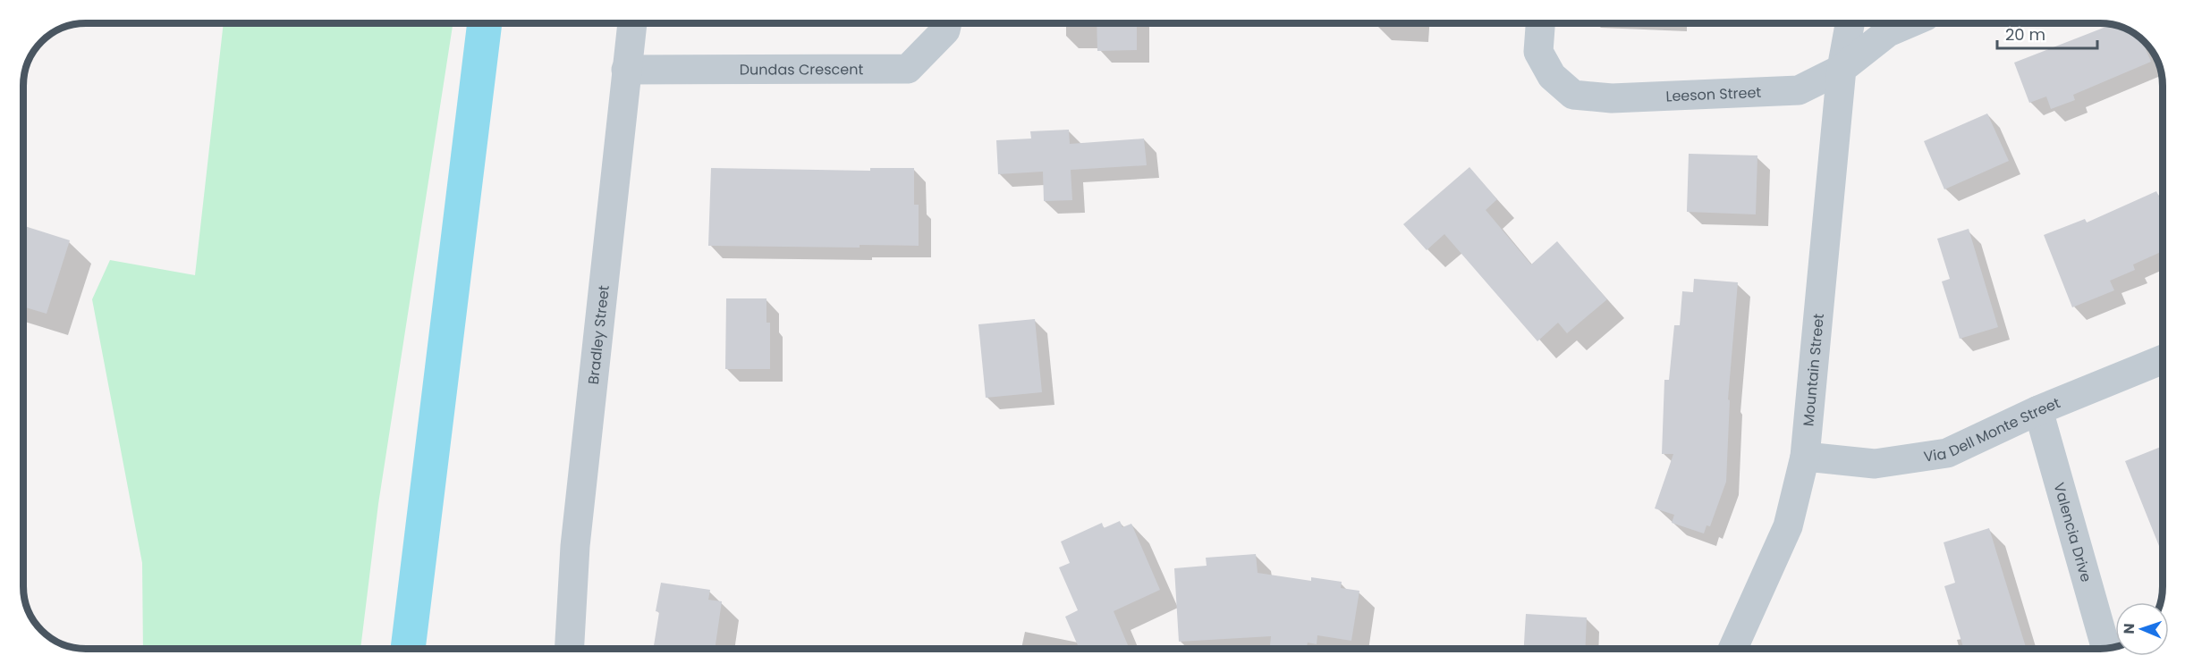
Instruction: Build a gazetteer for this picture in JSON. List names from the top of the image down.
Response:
{
  "streets": {
    "street": [
      "Dundas Crescent",
      "Leeson Street",
      "Bradley Street",
      "Mountain Street",
      "Via Dell Monte Street",
      "Valencia Drive"
    ]
  },
  "crossings": [
    ["Dundas Crescent", "Bradley Street"],
    ["Leeson Street", "Mountain Street"],
    ["Mountain Street", "Via Dell Monte Street"],
    ["Via Dell Monte Street", "Valencia Drive"]
  ],
  "scale_bar": "20 m",
  "north": "left"
}
